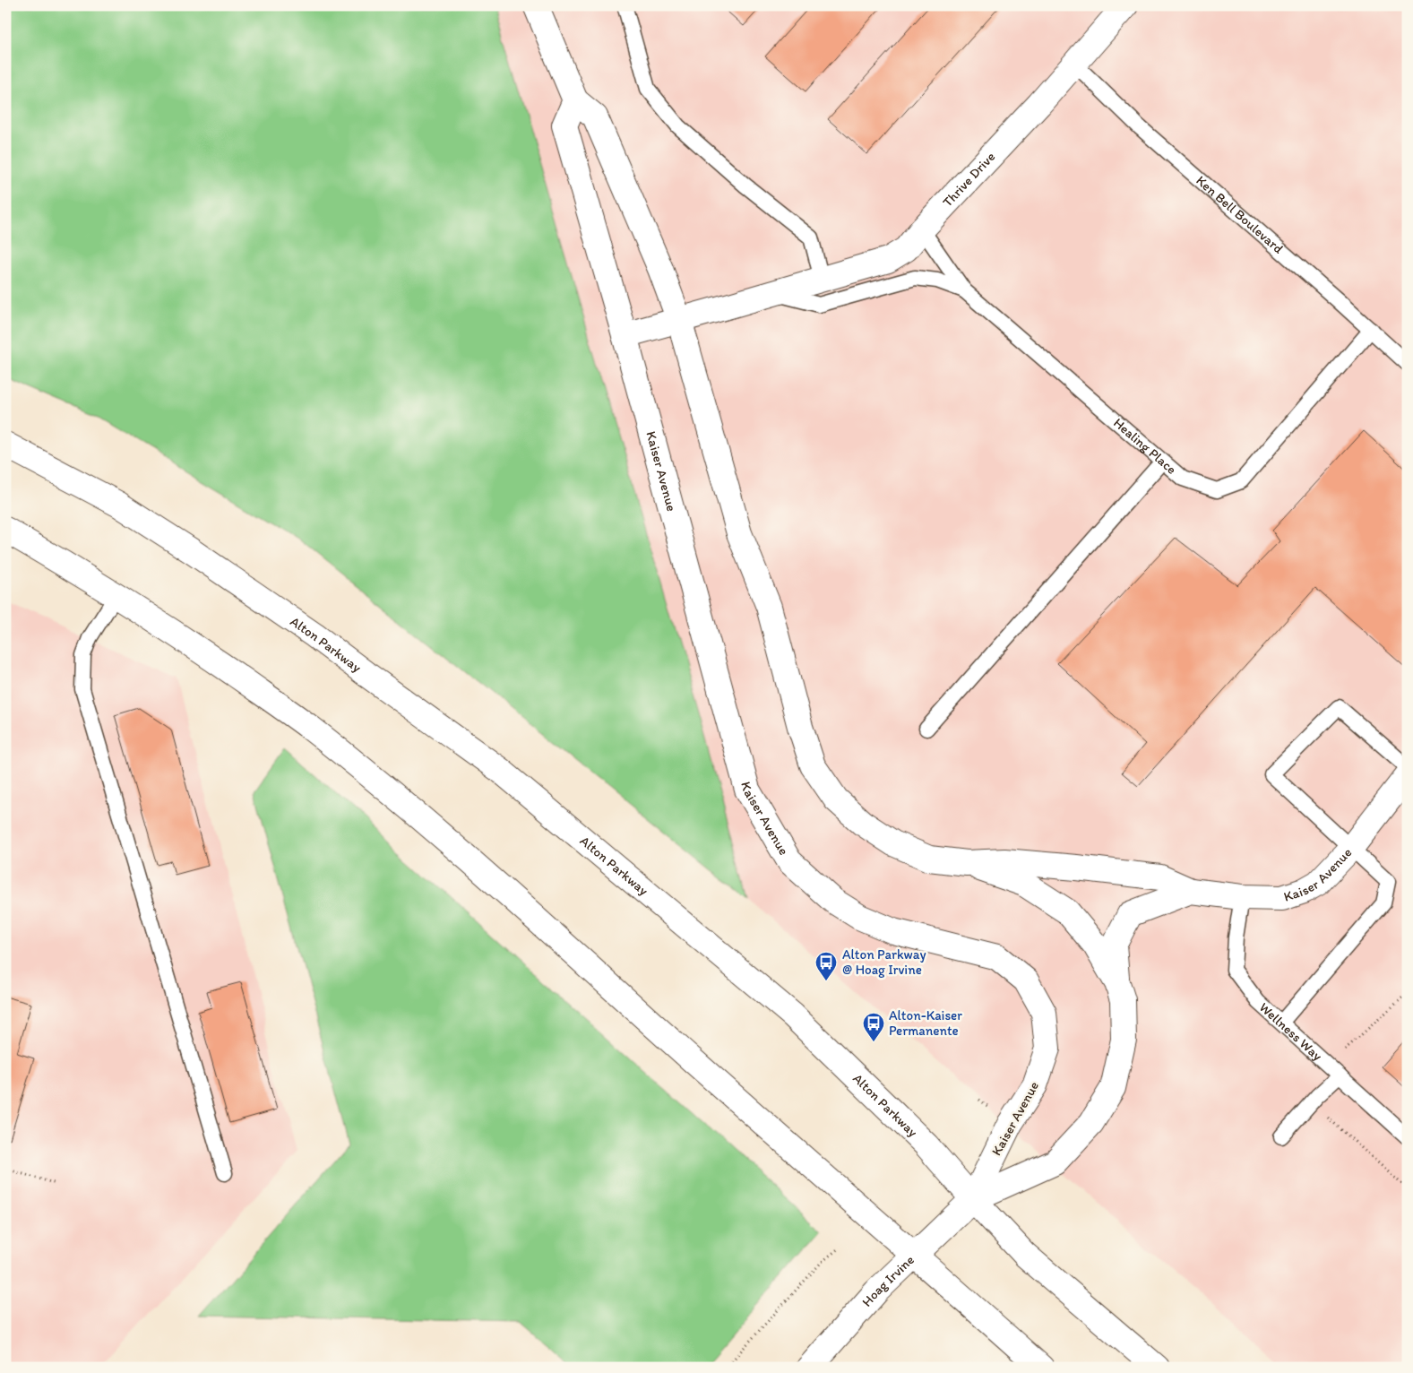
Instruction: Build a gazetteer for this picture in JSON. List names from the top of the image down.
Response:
{
  "streets": {
    "street": [
      "Thrive Drive",
      "Kaiser Avenue",
      "Alton Parkway",
      "Hoag Irvine"
    ],
    "lane": ["Ken Bell Boulevard", "Healing Place", "Wellness Way"]
  },
  "crossings": [
    ["Thrive Drive", "Ken Bell Boulevard"],
    ["Thrive Drive", "Healing Place"],
    ["Thrive Drive", "Kaiser Avenue"],
    ["Ken Bell Boulevard", "Healing Place"],
    ["Kaiser Avenue", "Alton Parkway"],
    ["Kaiser Avenue", "Wellness Way"],
    ["Kaiser Avenue", "Hoag Irvine"],
    ["Alton Parkway", "Hoag Irvine"]
  ],
  "places": {
    "bus stop": ["Alton Parkway @ Hoag Irvine", "Alton-Kaiser Permanente"]
  }
}
